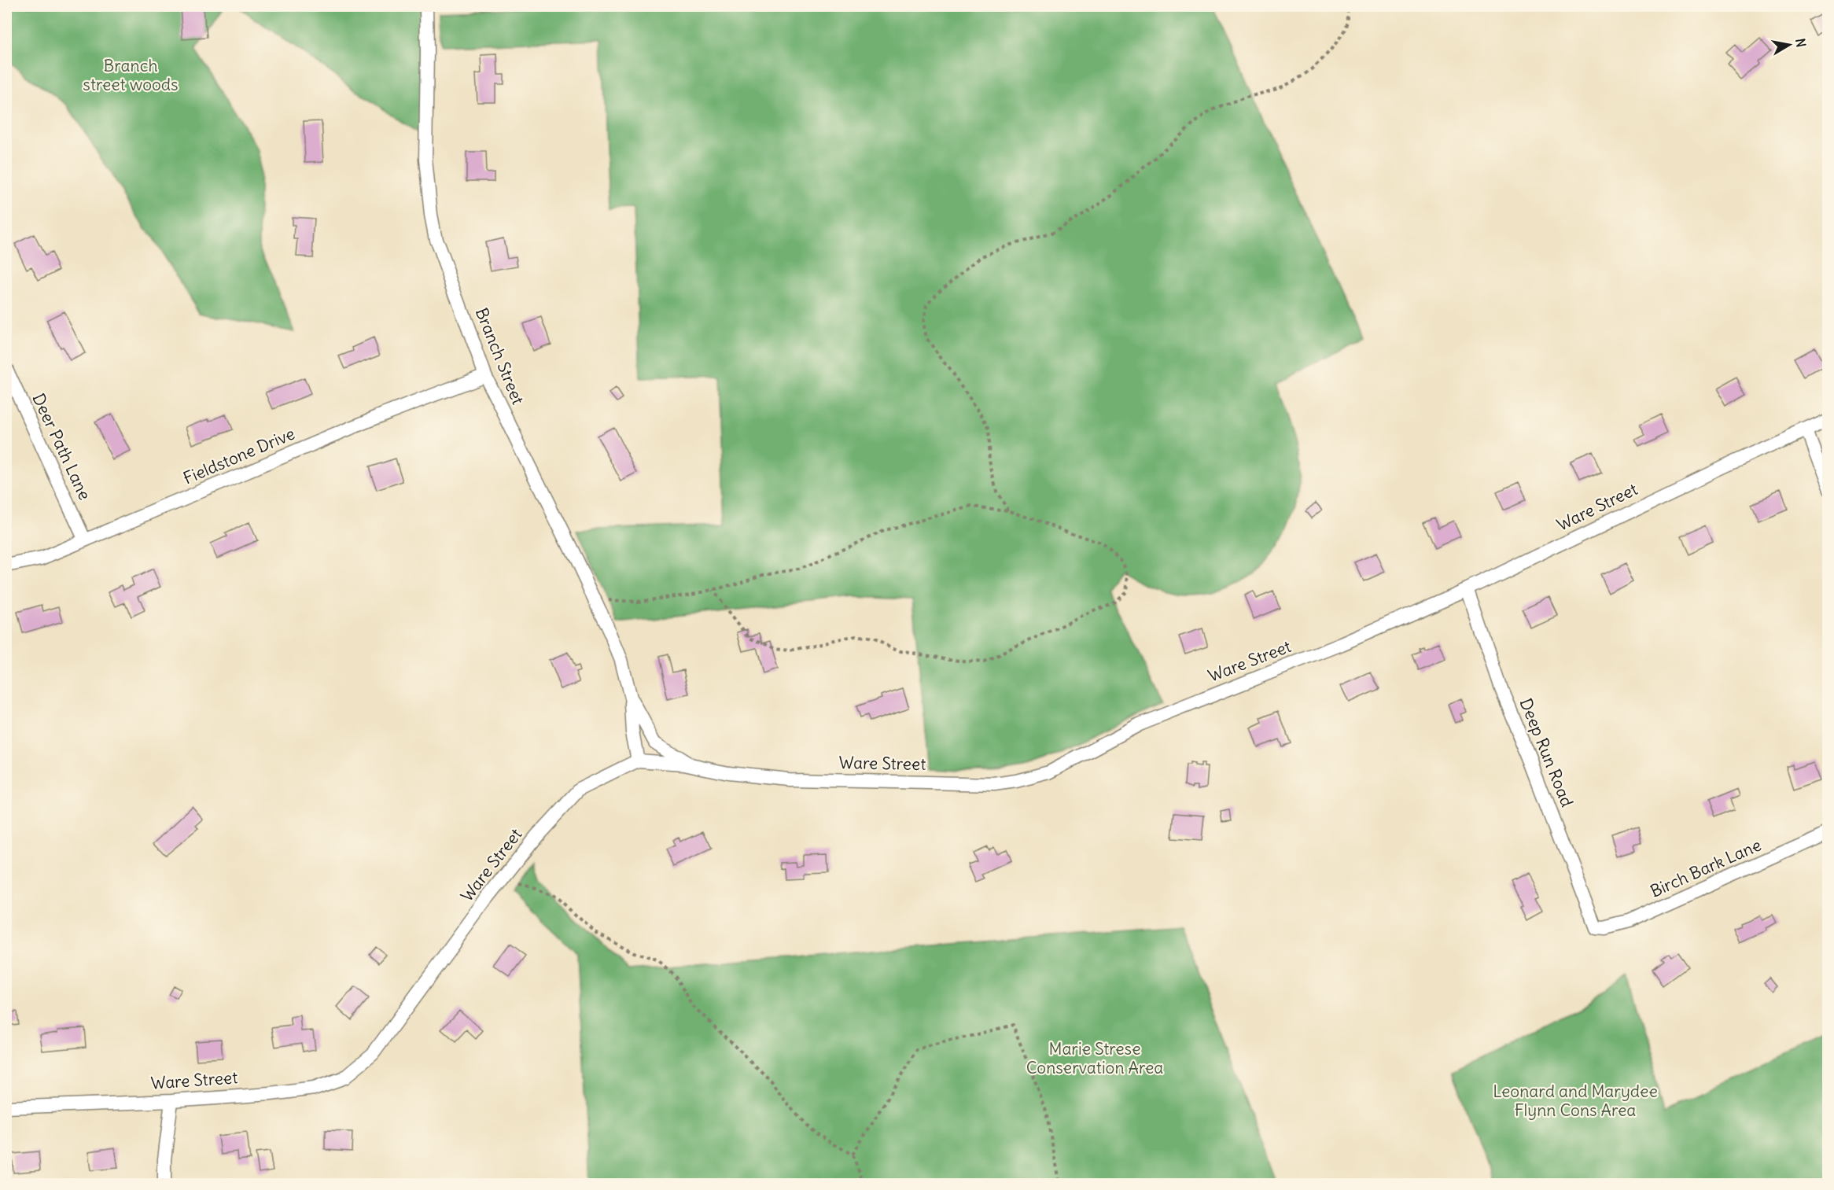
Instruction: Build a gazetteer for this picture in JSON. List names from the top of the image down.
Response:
{
  "streets": {
    "street": [
      "Branch Street",
      "Deer Path Lane",
      "Fieldstone Drive",
      "Ware Street",
      "Deep Run Road",
      "Birch Bark Lane"
    ]
  },
  "crossings": [
    ["Branch Street", "Fieldstone Drive"],
    ["Branch Street", "Ware Street"],
    ["Deer Path Lane", "Fieldstone Drive"],
    ["Ware Street", "Deep Run Road"],
    ["Deep Run Road", "Birch Bark Lane"]
  ],
  "parks": ["Branch street woods", "Marie Strese Conservation Area", "Leonard and Marydee Flynn Cons Area"],
  "north": "right"
}
